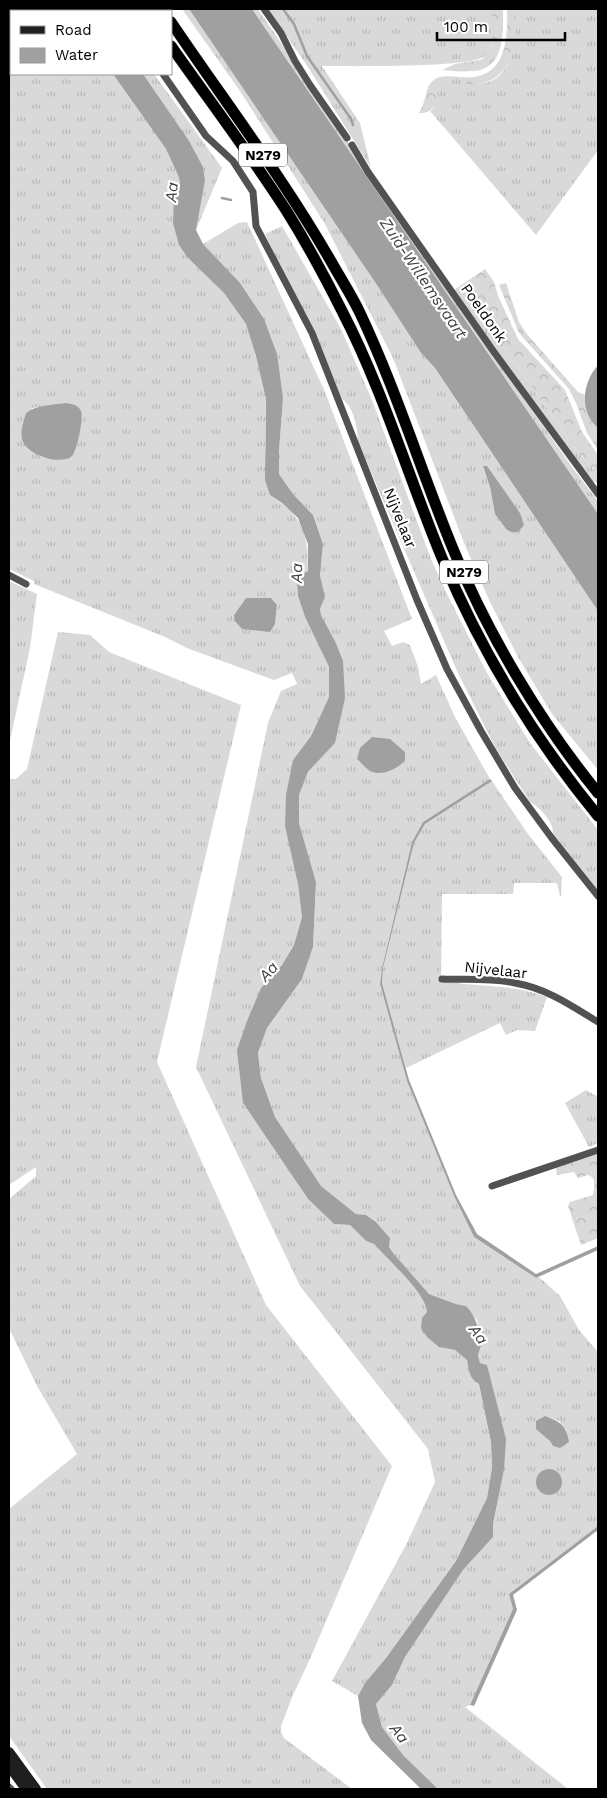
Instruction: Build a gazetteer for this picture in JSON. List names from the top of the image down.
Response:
{
  "streets": {
    "highway": ["N279"],
    "street": ["Poeldonk", "Nijvelaar"]
  },
  "water": ["Aa", "Zuid-Willemsvaart"],
  "legend": ["Road", "Water"],
  "scale_bar": "100 m"
}
